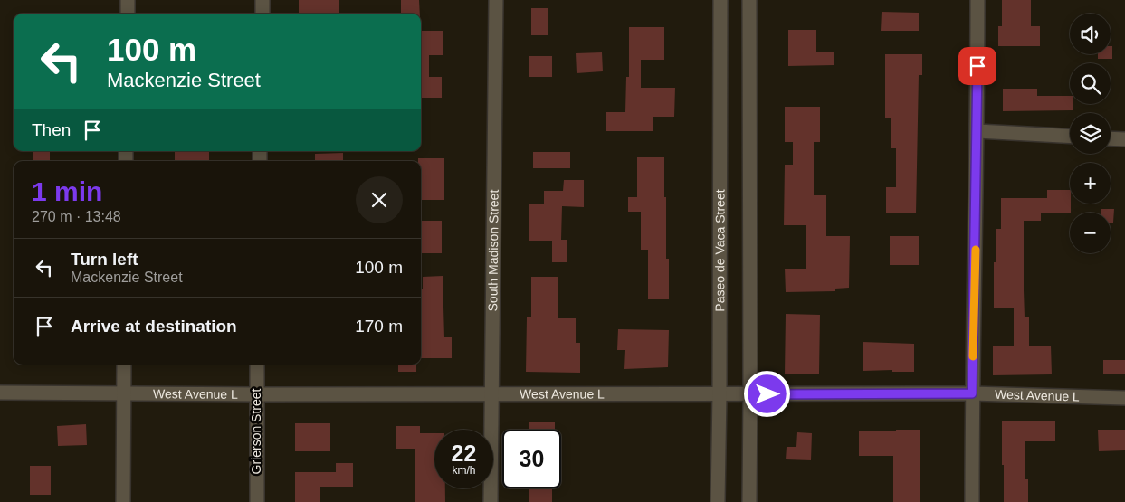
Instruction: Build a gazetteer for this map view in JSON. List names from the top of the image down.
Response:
{
  "streets": {
    "street": [
      "South Madison Street",
      "Paseo de Vaca Street",
      "West Avenue L",
      "Grierson Street"
    ]
  },
  "crossings": [
    ["South Madison Street", "West Avenue L"],
    ["Paseo de Vaca Street", "West Avenue L"],
    ["West Avenue L", "Grierson Street"]
  ],
  "page": {
    "map_buttons": ["+", "−"],
    "turn": ["100 m", "Mackenzie Street"],
    "then": "Then",
    "heading": ["1 min", "270 m · 13:48"],
    "list": [
      {
        "name": "Turn left",
        "note": "Mackenzie Street",
        "value": "100 m"
      },
      {
        "name": "Arrive at destination",
        "value": "170 m"
      }
    ],
    "speed": "22 km/h",
    "limit": "30"
  }
}
